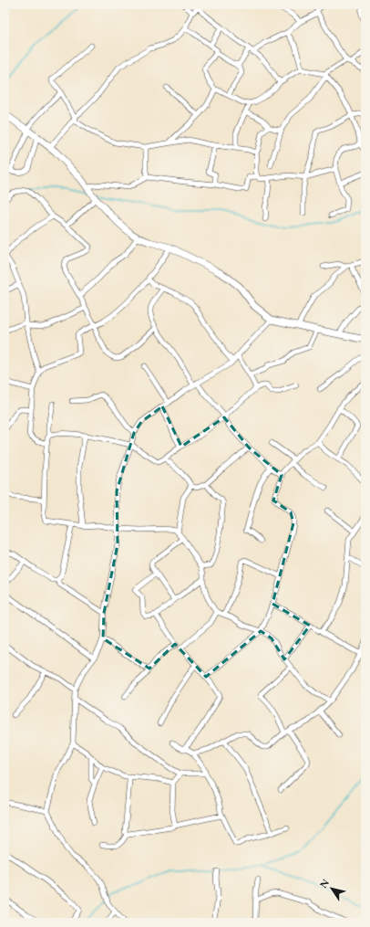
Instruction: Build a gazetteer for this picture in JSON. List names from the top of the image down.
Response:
{
  "north": "top left"
}
